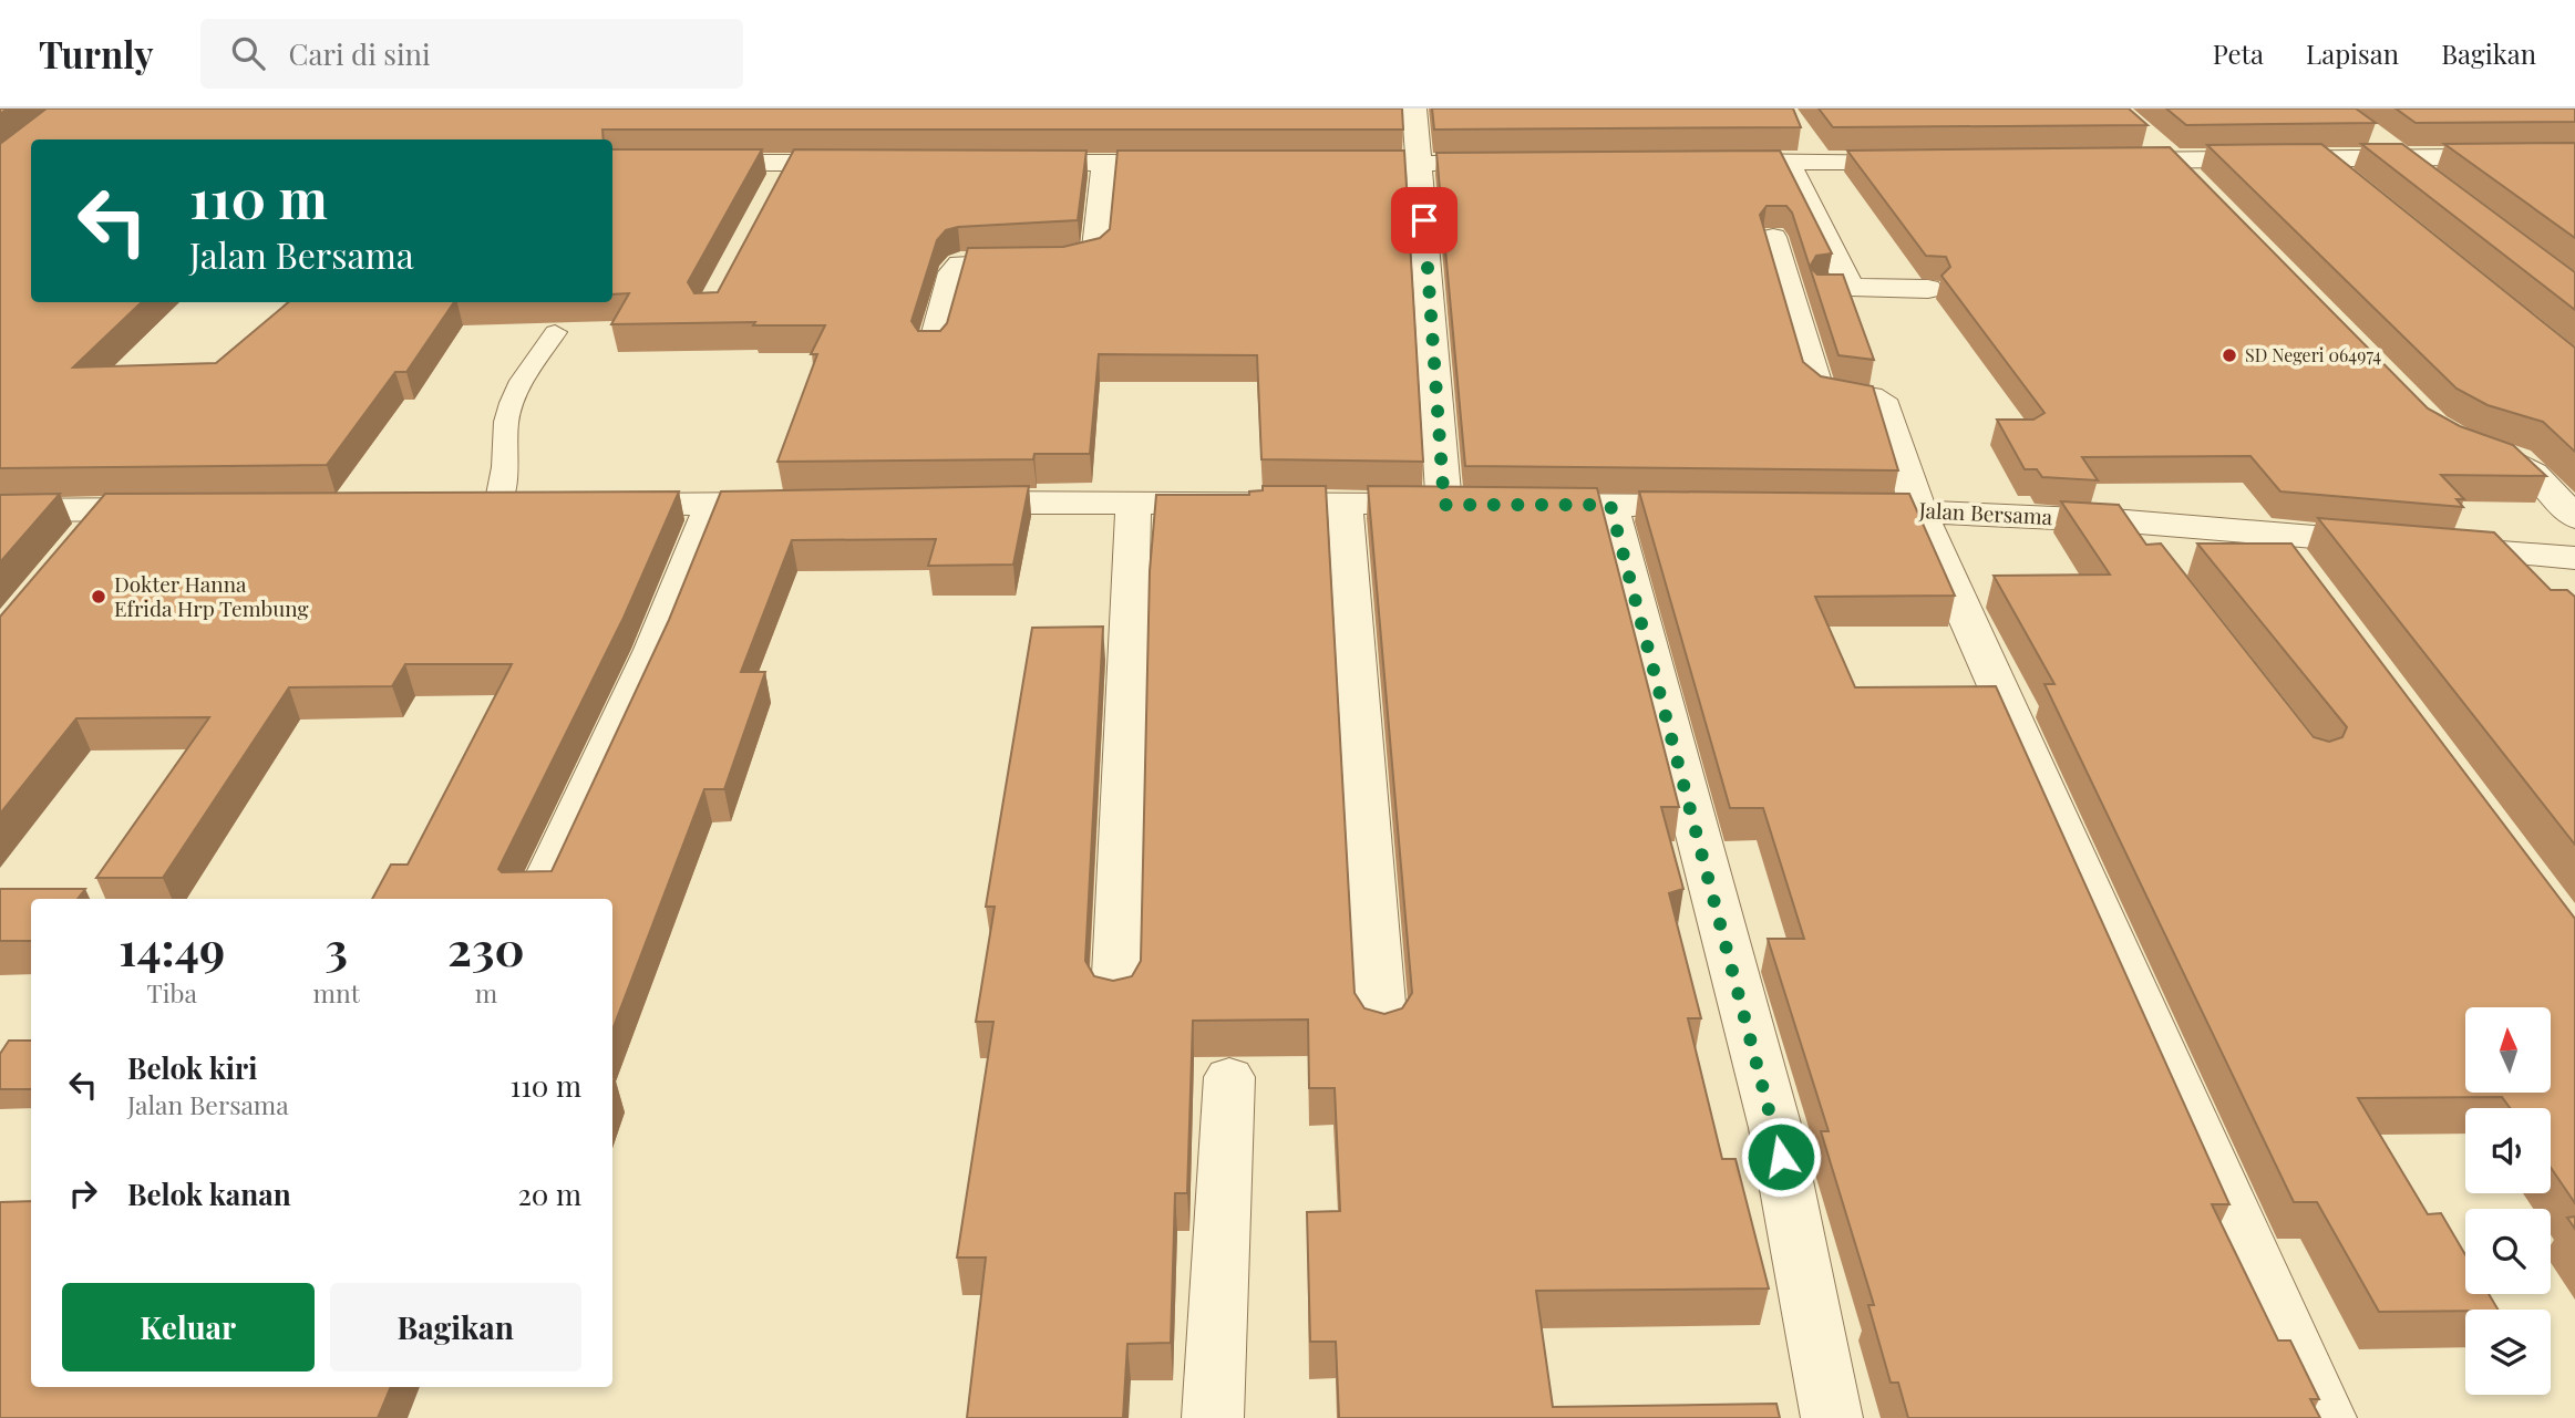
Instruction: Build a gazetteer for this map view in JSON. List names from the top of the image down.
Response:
{
  "streets": {
    "street": ["Jalan Bersama"]
  },
  "places": ["SD Negeri 064974", "Dokter Hanna Efrida Hrp Tembung"],
  "north": "top",
  "page": {
    "header": "Turnly",
    "search": "Cari di sini",
    "nav": ["Peta", "Lapisan", "Bagikan"],
    "turn": ["110 m", "Jalan Bersama"],
    "eta": [
      "14:49",
      "Tiba",
      "3",
      "mnt",
      "230",
      "m"
    ],
    "list": [
      {
        "name": "Belok kiri",
        "note": "Jalan Bersama",
        "value": "110 m"
      },
      {
        "name": "Belok kanan",
        "value": "20 m"
      }
    ],
    "buttons": ["Keluar", "Bagikan"]
  }
}
